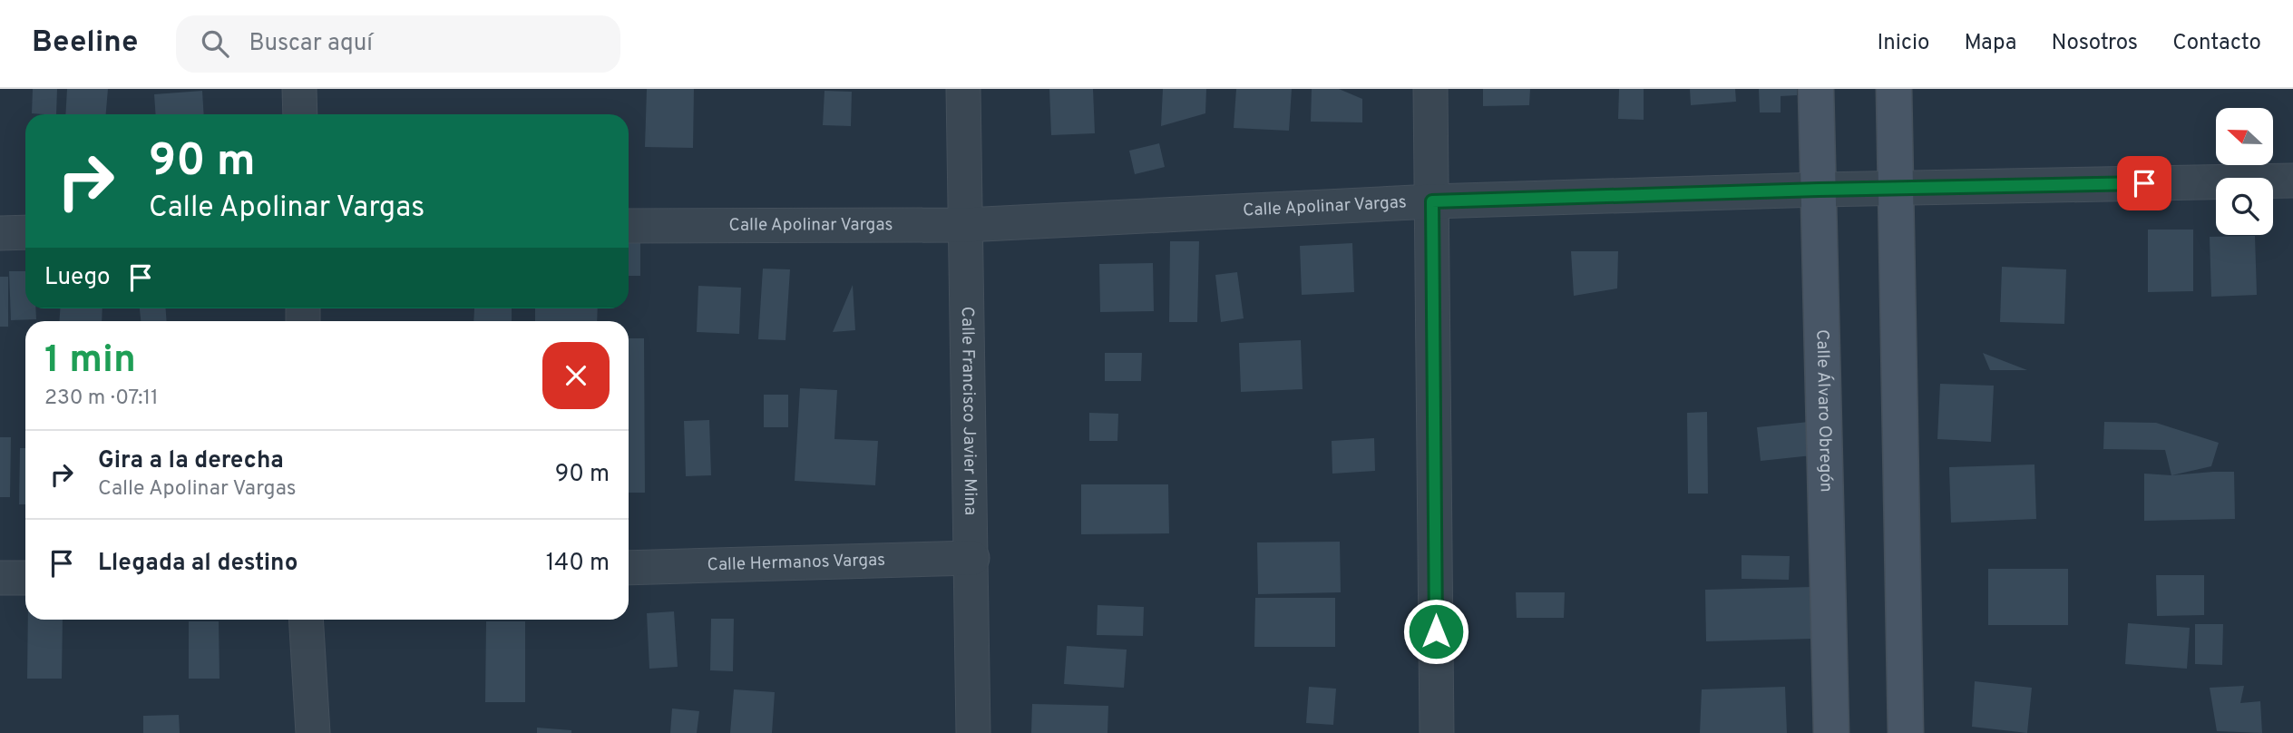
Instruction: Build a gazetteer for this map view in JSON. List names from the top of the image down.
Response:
{
  "streets": {
    "street": [
      "Calle Apolinar Vargas",
      "Calle Francisco Javier Mina",
      "Calle Álvaro Obregón",
      "Calle Hermanos Vargas"
    ]
  },
  "crossings": [
    ["Calle Apolinar Vargas", "Calle Francisco Javier Mina"],
    ["Calle Apolinar Vargas", "Calle Álvaro Obregón"],
    ["Calle Francisco Javier Mina", "Calle Hermanos Vargas"]
  ],
  "north": "left",
  "page": {
    "header": "Beeline",
    "search": "Buscar aquí",
    "nav": [
      "Inicio",
      "Mapa",
      "Nosotros",
      "Contacto"
    ],
    "turn": ["90 m", "Calle Apolinar Vargas"],
    "then": "Luego",
    "heading": ["1 min", "230 m · 07:11"],
    "list": [
      {
        "name": "Gira a la derecha",
        "note": "Calle Apolinar Vargas",
        "value": "90 m"
      },
      {
        "name": "Llegada al destino",
        "value": "140 m"
      }
    ]
  }
}
